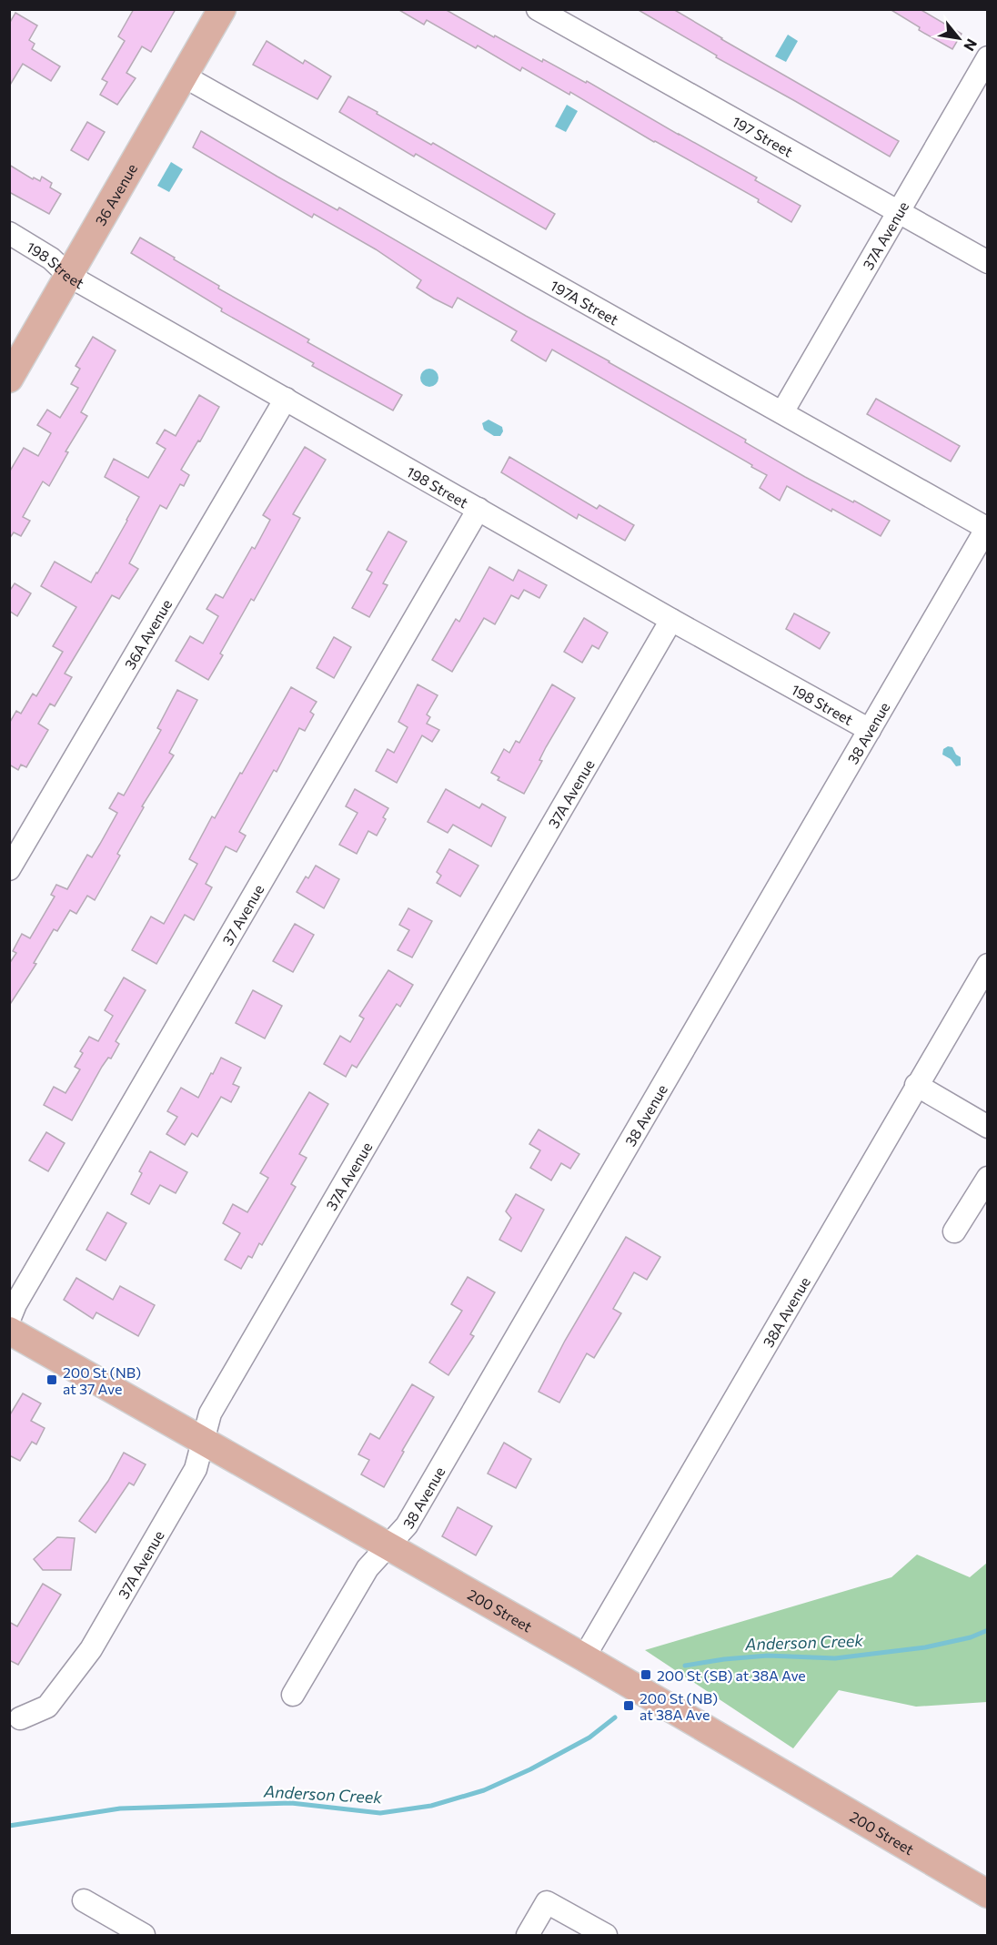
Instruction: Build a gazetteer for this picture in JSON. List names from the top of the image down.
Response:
{
  "streets": {
    "main road": ["36 Avenue", "200 Street"],
    "street": [
      "197 Street",
      "37A Avenue",
      "198 Street",
      "197A Street",
      "36A Avenue",
      "38 Avenue",
      "37 Avenue",
      "38A Avenue"
    ]
  },
  "crossings": [
    ["197 Street", "37A Avenue"],
    ["36 Avenue", "198 Street"],
    ["36 Avenue", "197A Street"],
    ["37A Avenue", "198 Street"],
    ["37A Avenue", "197A Street"],
    ["37A Avenue", "200 Street"],
    ["198 Street", "36A Avenue"],
    ["198 Street", "38 Avenue"],
    ["198 Street", "37 Avenue"],
    ["197A Street", "38 Avenue"],
    ["38 Avenue", "200 Street"],
    ["38A Avenue", "200 Street"]
  ],
  "water": ["Anderson Creek"],
  "places": {
    "transit": ["200 St (NB) at 37 Ave", "200 St (SB) at 38A Ave", "200 St (NB) at 38A Ave"]
  },
  "north": "bottom right"
}
